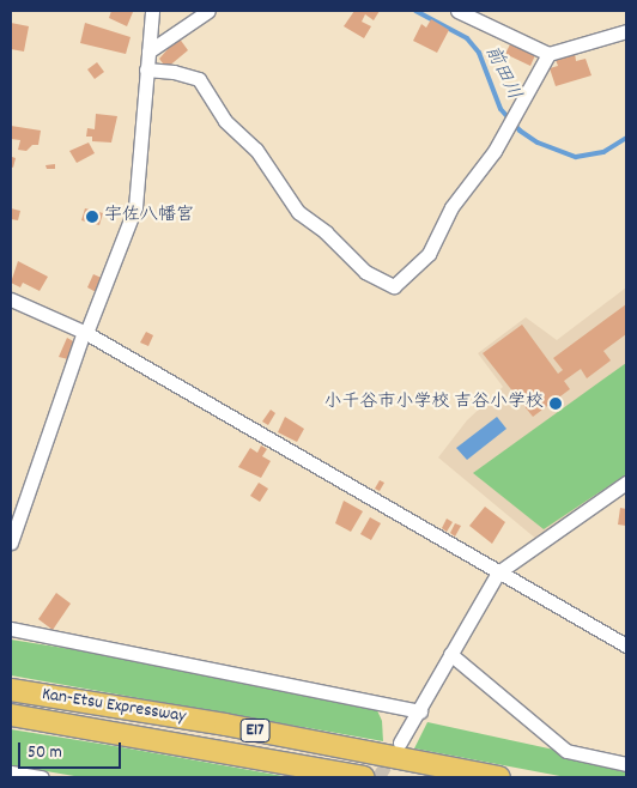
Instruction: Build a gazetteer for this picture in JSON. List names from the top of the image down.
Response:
{
  "streets": {
    "highway": ["Kan-Etsu Expressway", "E17"]
  },
  "water": ["前田川"],
  "places": ["宇佐八幡宮", "小千谷市小学校 吉谷小学校"],
  "scale_bar": "50 m"
}
